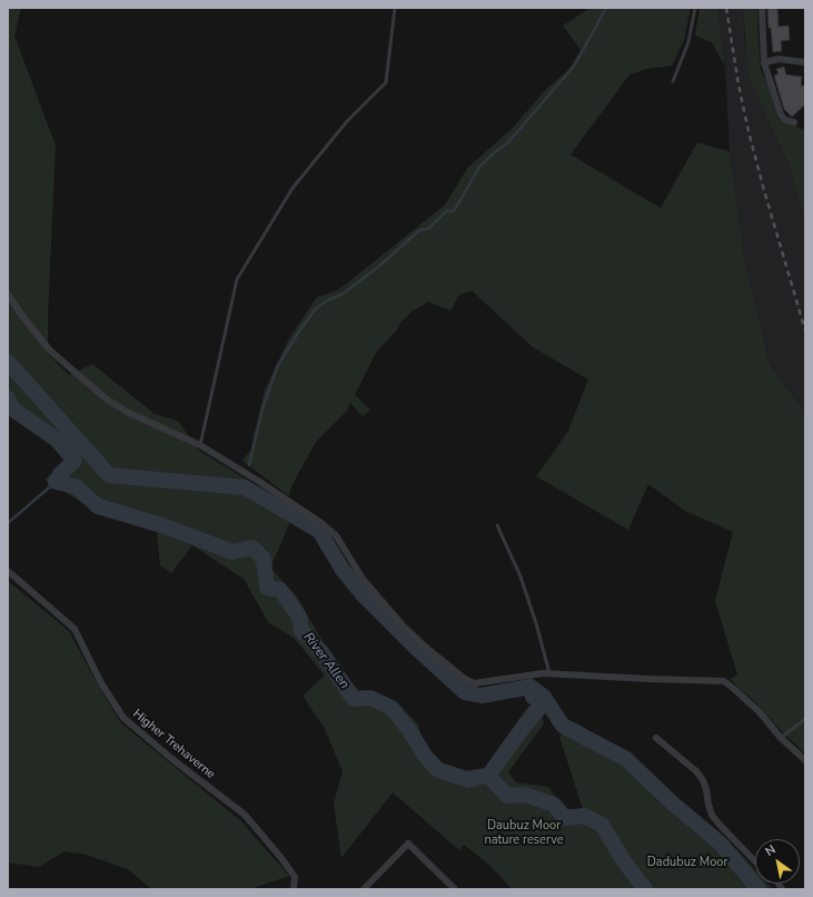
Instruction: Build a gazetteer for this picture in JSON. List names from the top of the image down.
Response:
{
  "streets": {
    "street": ["Higher Trehaverne"]
  },
  "water": ["River Allen"],
  "parks": ["Daubuz Moor nature reserve", "Dadubuz Moor"],
  "north": "top left"
}
